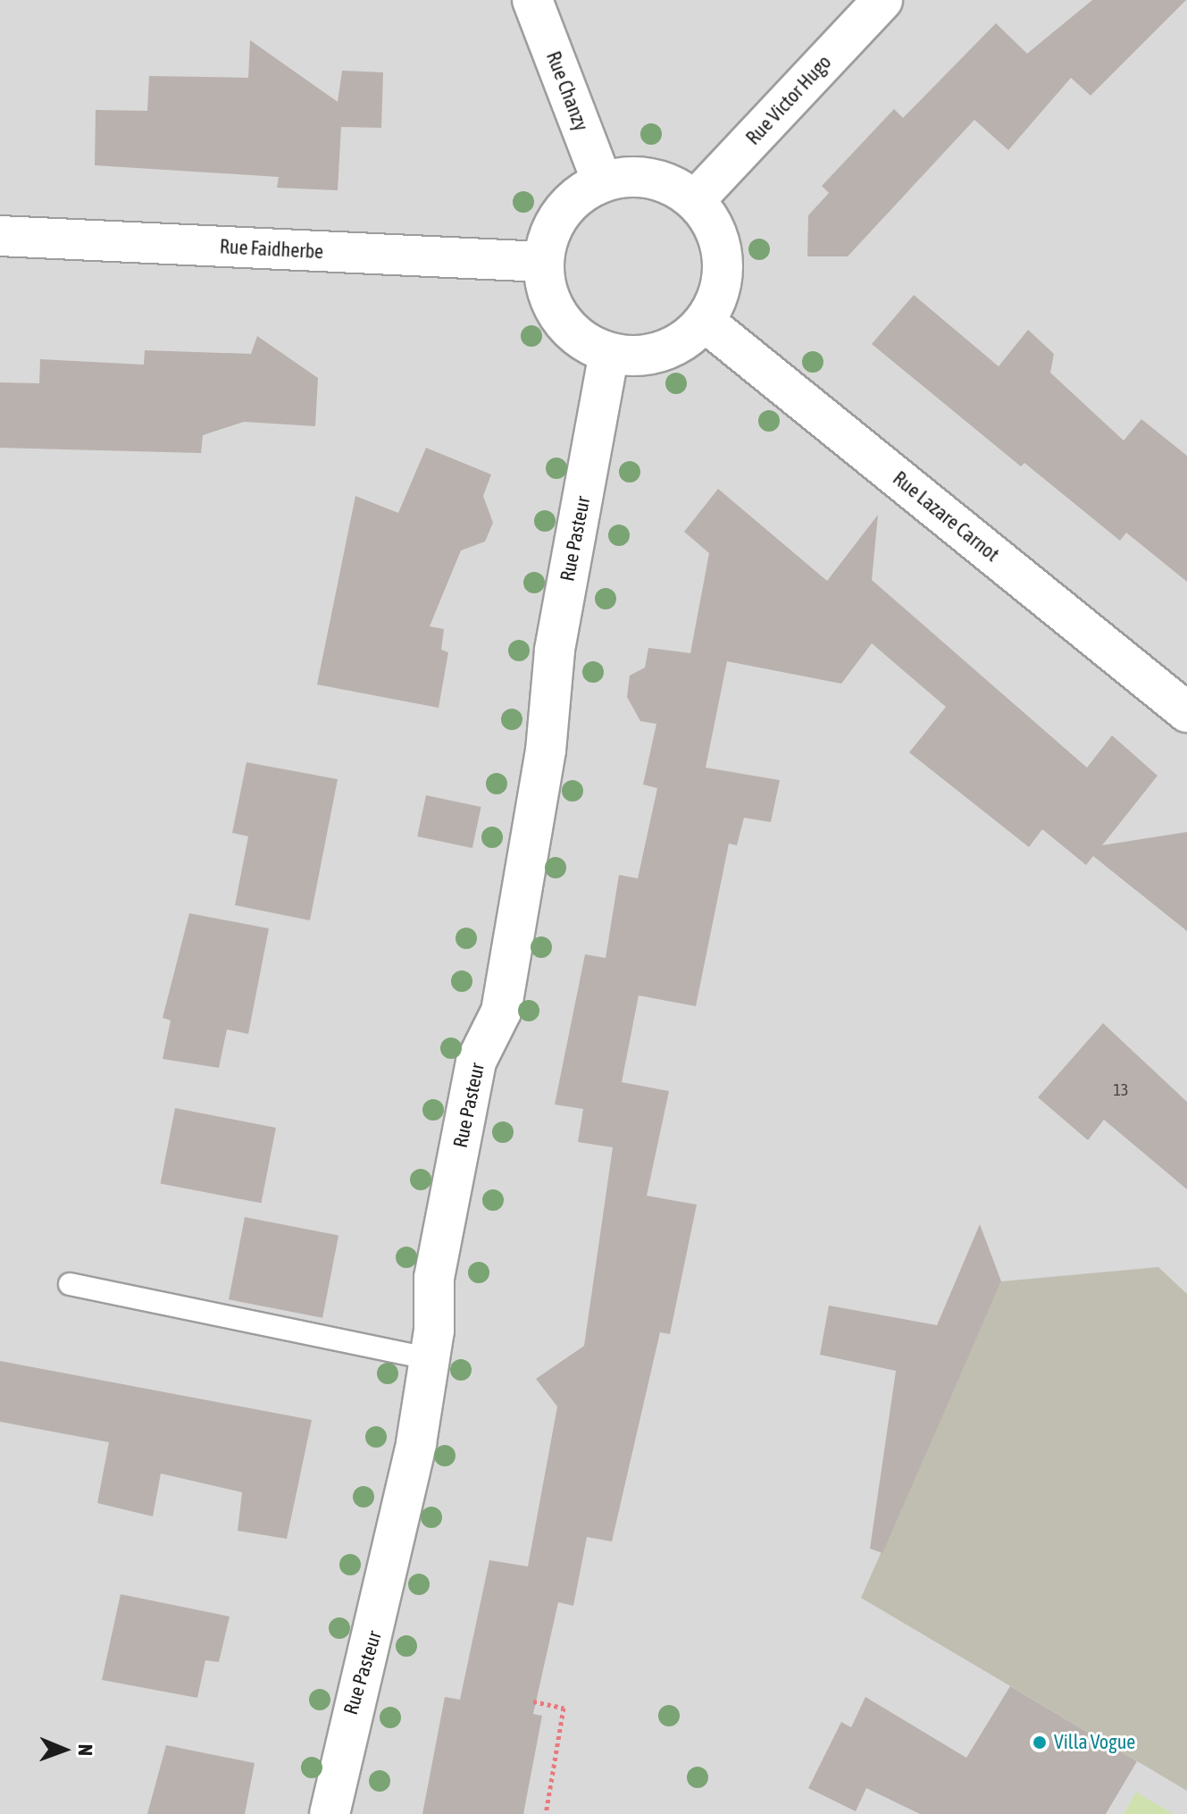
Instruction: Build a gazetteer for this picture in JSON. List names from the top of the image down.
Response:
{
  "streets": {
    "street": [
      "Rue Chanzy",
      "Rue Victor Hugo",
      "Rue Faidherbe",
      "Rue Lazare Carnot",
      "Rue Pasteur"
    ]
  },
  "crossings": [
    ["Rue Chanzy", "Rue Victor Hugo"],
    ["Rue Chanzy", "Rue Faidherbe"],
    ["Rue Chanzy", "Rue Lazare Carnot"],
    ["Rue Chanzy", "Rue Pasteur"],
    ["Rue Victor Hugo", "Rue Faidherbe"],
    ["Rue Victor Hugo", "Rue Lazare Carnot"],
    ["Rue Victor Hugo", "Rue Pasteur"],
    ["Rue Faidherbe", "Rue Lazare Carnot"],
    ["Rue Faidherbe", "Rue Pasteur"],
    ["Rue Lazare Carnot", "Rue Pasteur"]
  ],
  "places": ["Villa Vogue"],
  "house_numbers": ["13"],
  "north": "right"
}
